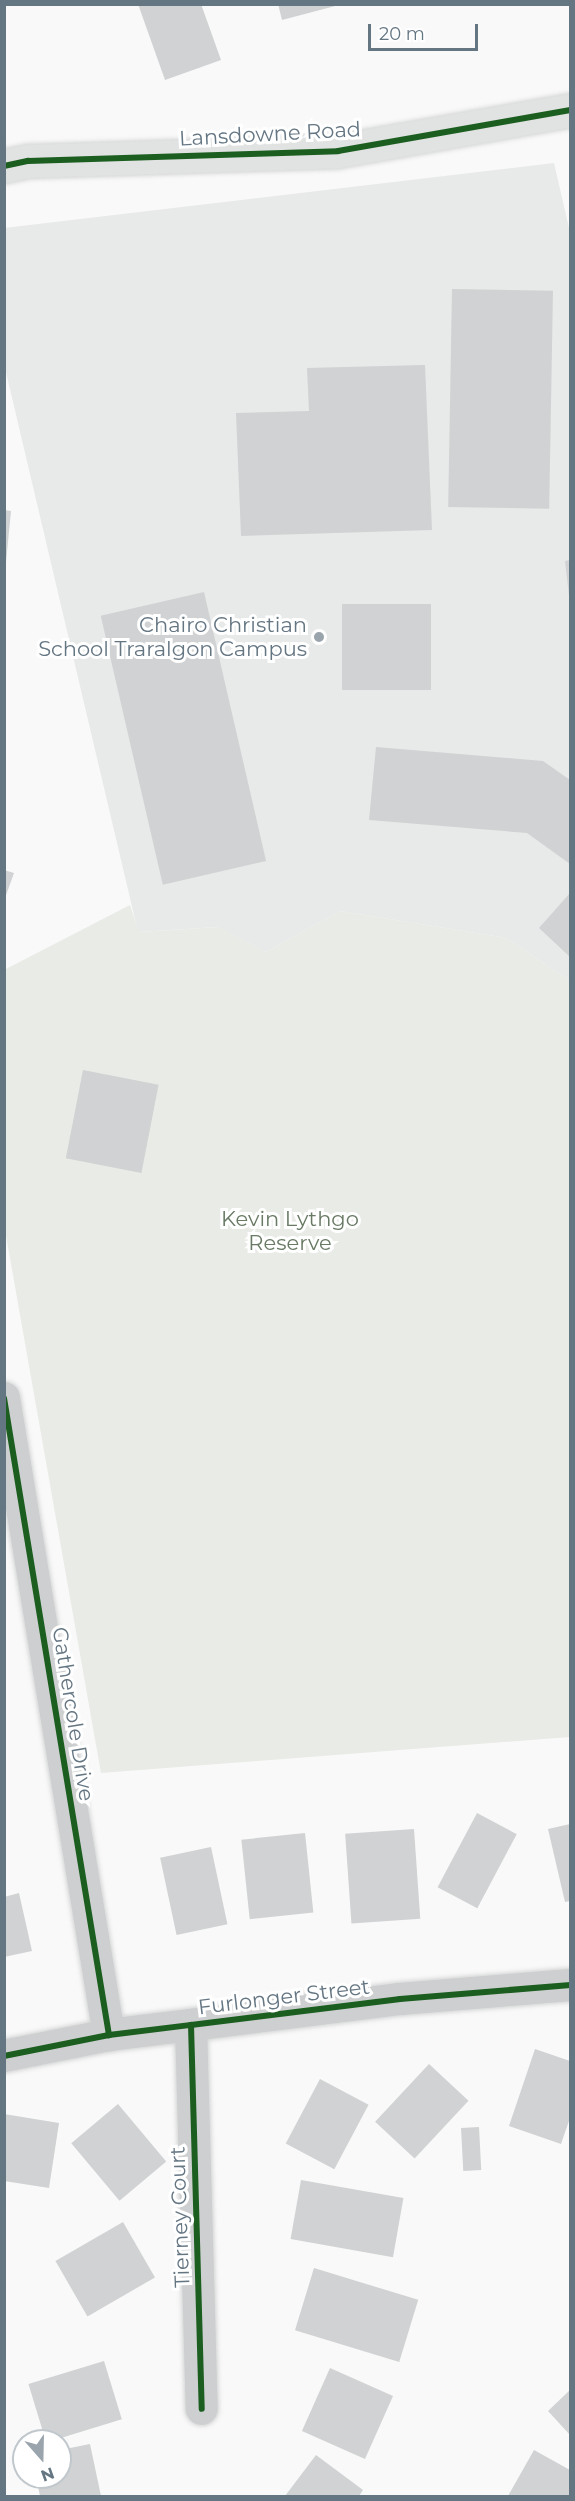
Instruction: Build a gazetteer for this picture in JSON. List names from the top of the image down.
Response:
{
  "streets": {
    "street": [
      "Lansdowne Road",
      "Gathercole Drive",
      "Furlonger Street",
      "Tierney Court"
    ]
  },
  "crossings": [
    ["Gathercole Drive", "Furlonger Street"],
    ["Furlonger Street", "Tierney Court"]
  ],
  "parks": ["Kevin Lythgo Reserve"],
  "places": ["Chairo Christian School Traralgon Campus"],
  "scale_bar": "20 m",
  "north": "bottom"
}
